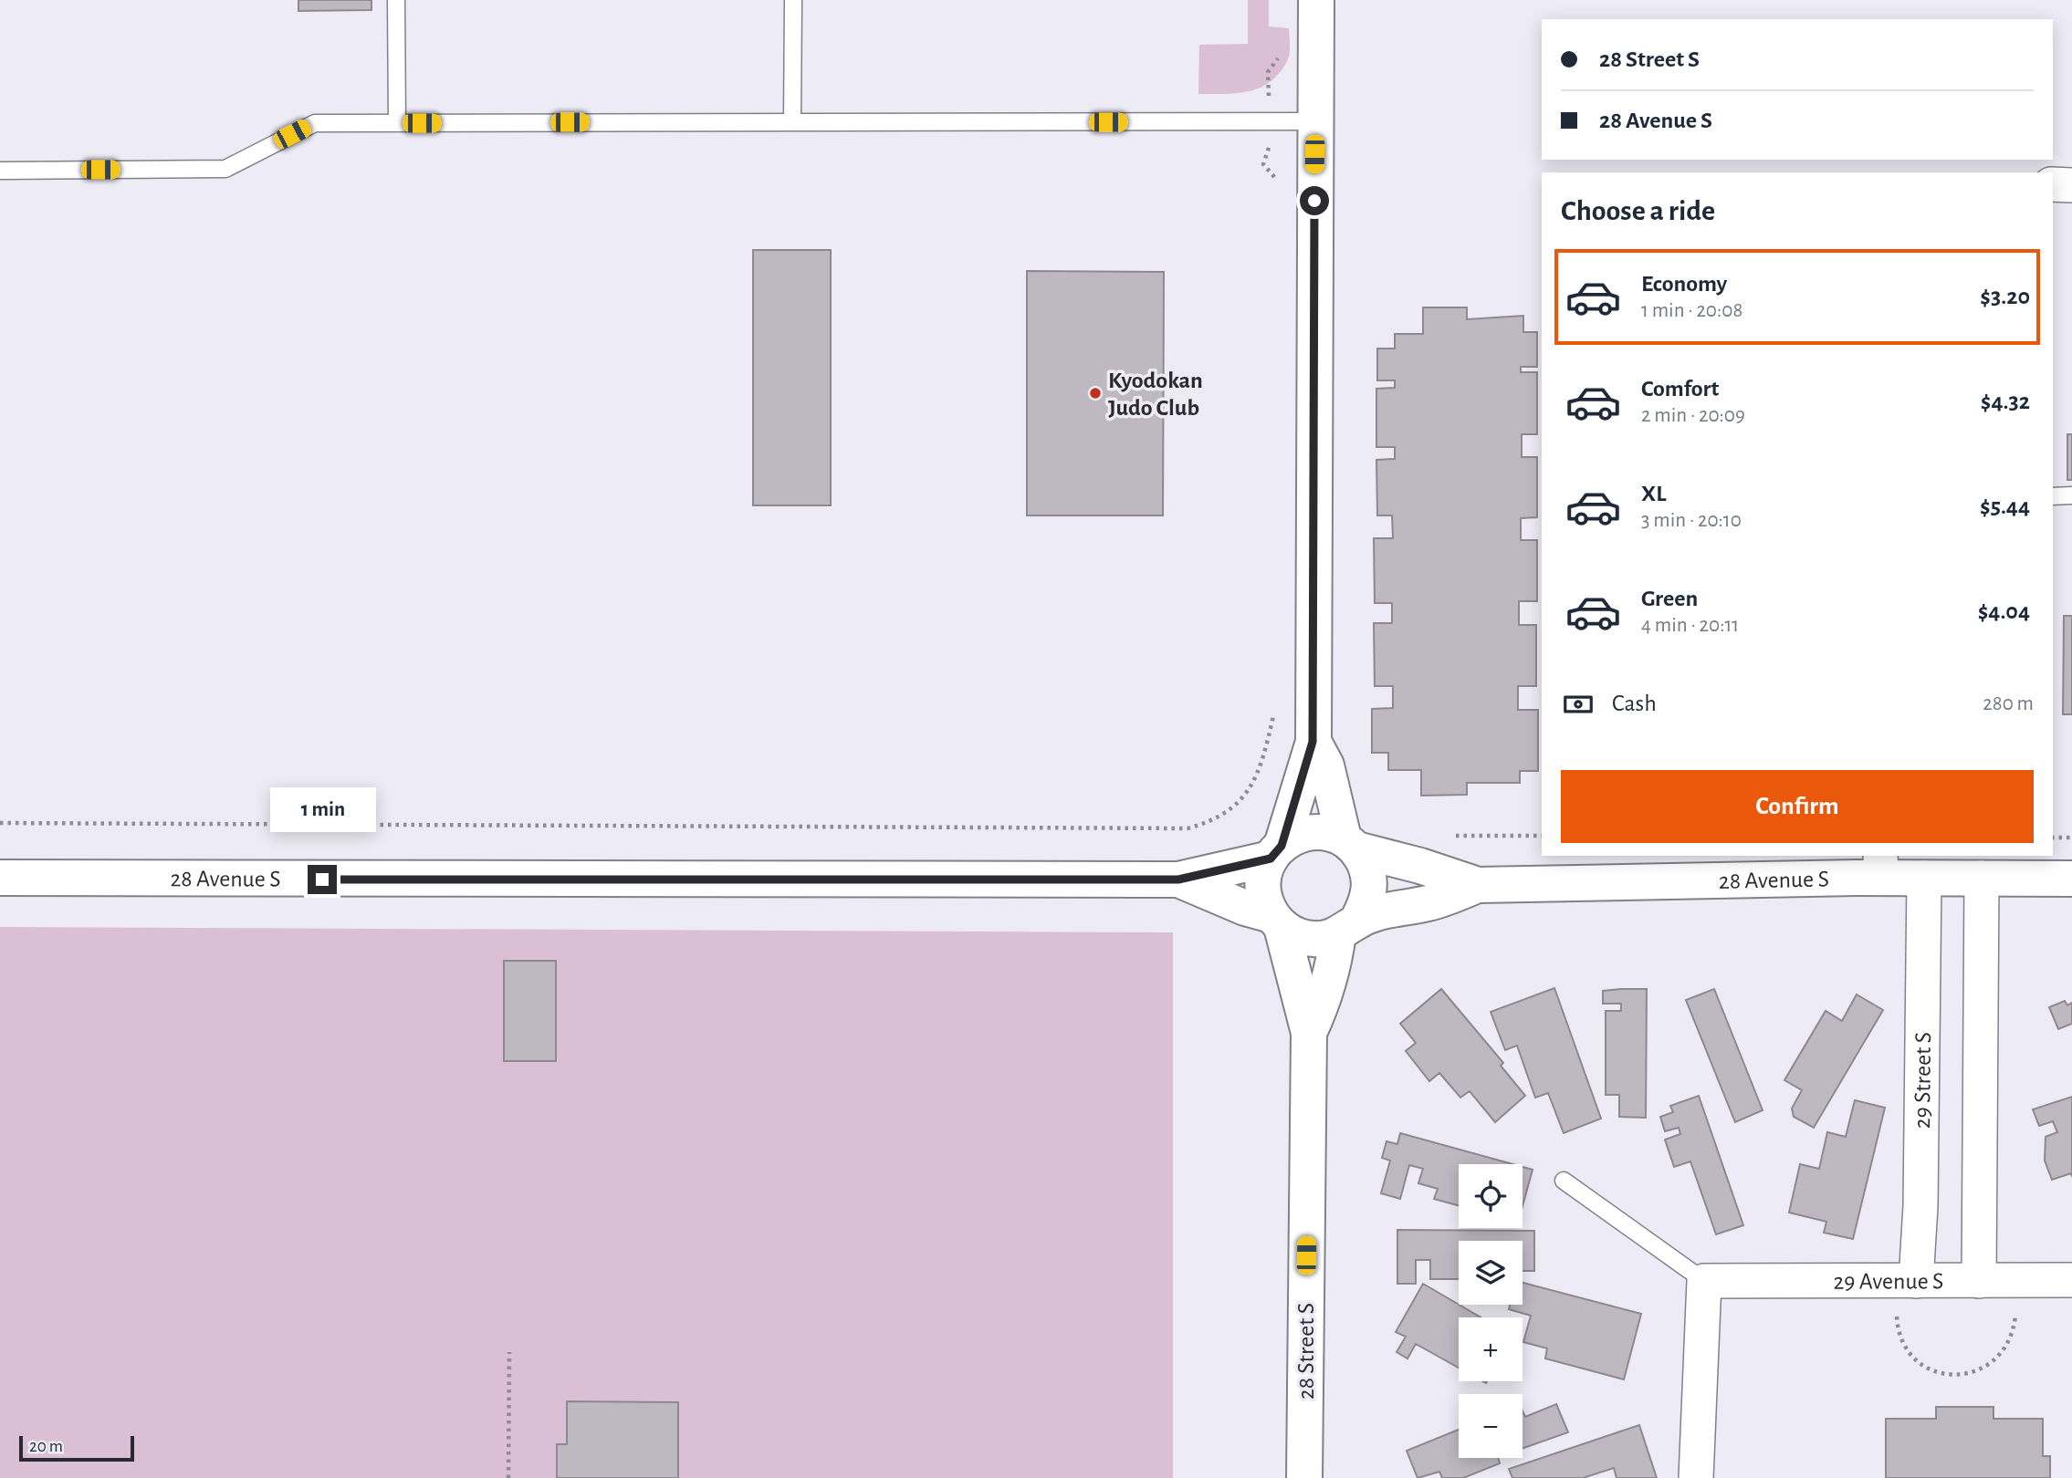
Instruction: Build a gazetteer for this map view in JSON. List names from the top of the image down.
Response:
{
  "streets": {
    "street": [
      "28 Avenue S",
      "29 Street S",
      "29 Avenue S",
      "28 Street S"
    ]
  },
  "crossings": [
    ["28 Avenue S", "29 Street S"],
    ["29 Street S", "29 Avenue S"]
  ],
  "places": ["Kyodokan Judo Club"],
  "scale_bar": "20 m",
  "page": {
    "banner": ["28 Street S", "28 Avenue S"],
    "heading": "Choose a ride",
    "list": [
      {
        "name": "Economy",
        "note": "1 min · 20:08",
        "value": "$3.20"
      },
      {
        "name": "Comfort",
        "note": "2 min · 20:09",
        "value": "$4.32"
      },
      {
        "name": "XL",
        "note": "3 min · 20:10",
        "value": "$5.44"
      },
      {
        "name": "Green",
        "note": "4 min · 20:11",
        "value": "$4.04"
      }
    ],
    "pay": ["Cash", "280 m"],
    "buttons": "Confirm",
    "bubble": "1 min",
    "map_buttons": ["+", "−"],
    "scale": "20 m"
  }
}
